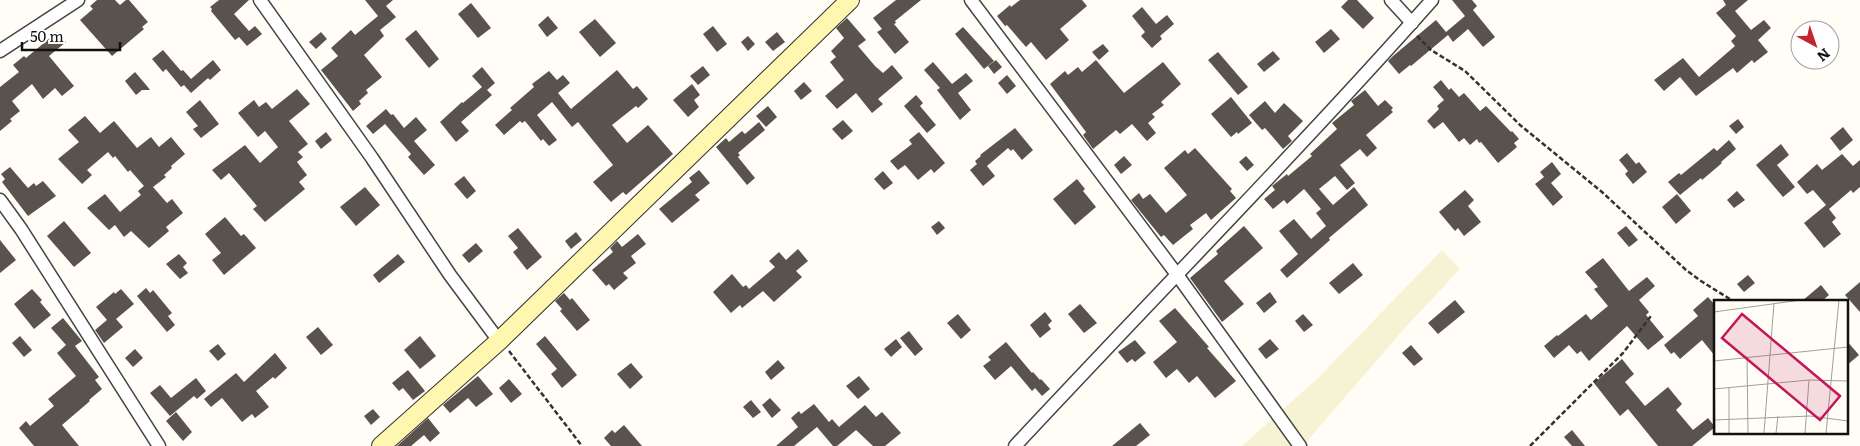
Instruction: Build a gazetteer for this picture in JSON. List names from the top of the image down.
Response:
{
  "scale_bar": "50 m",
  "north": "bottom right"
}
